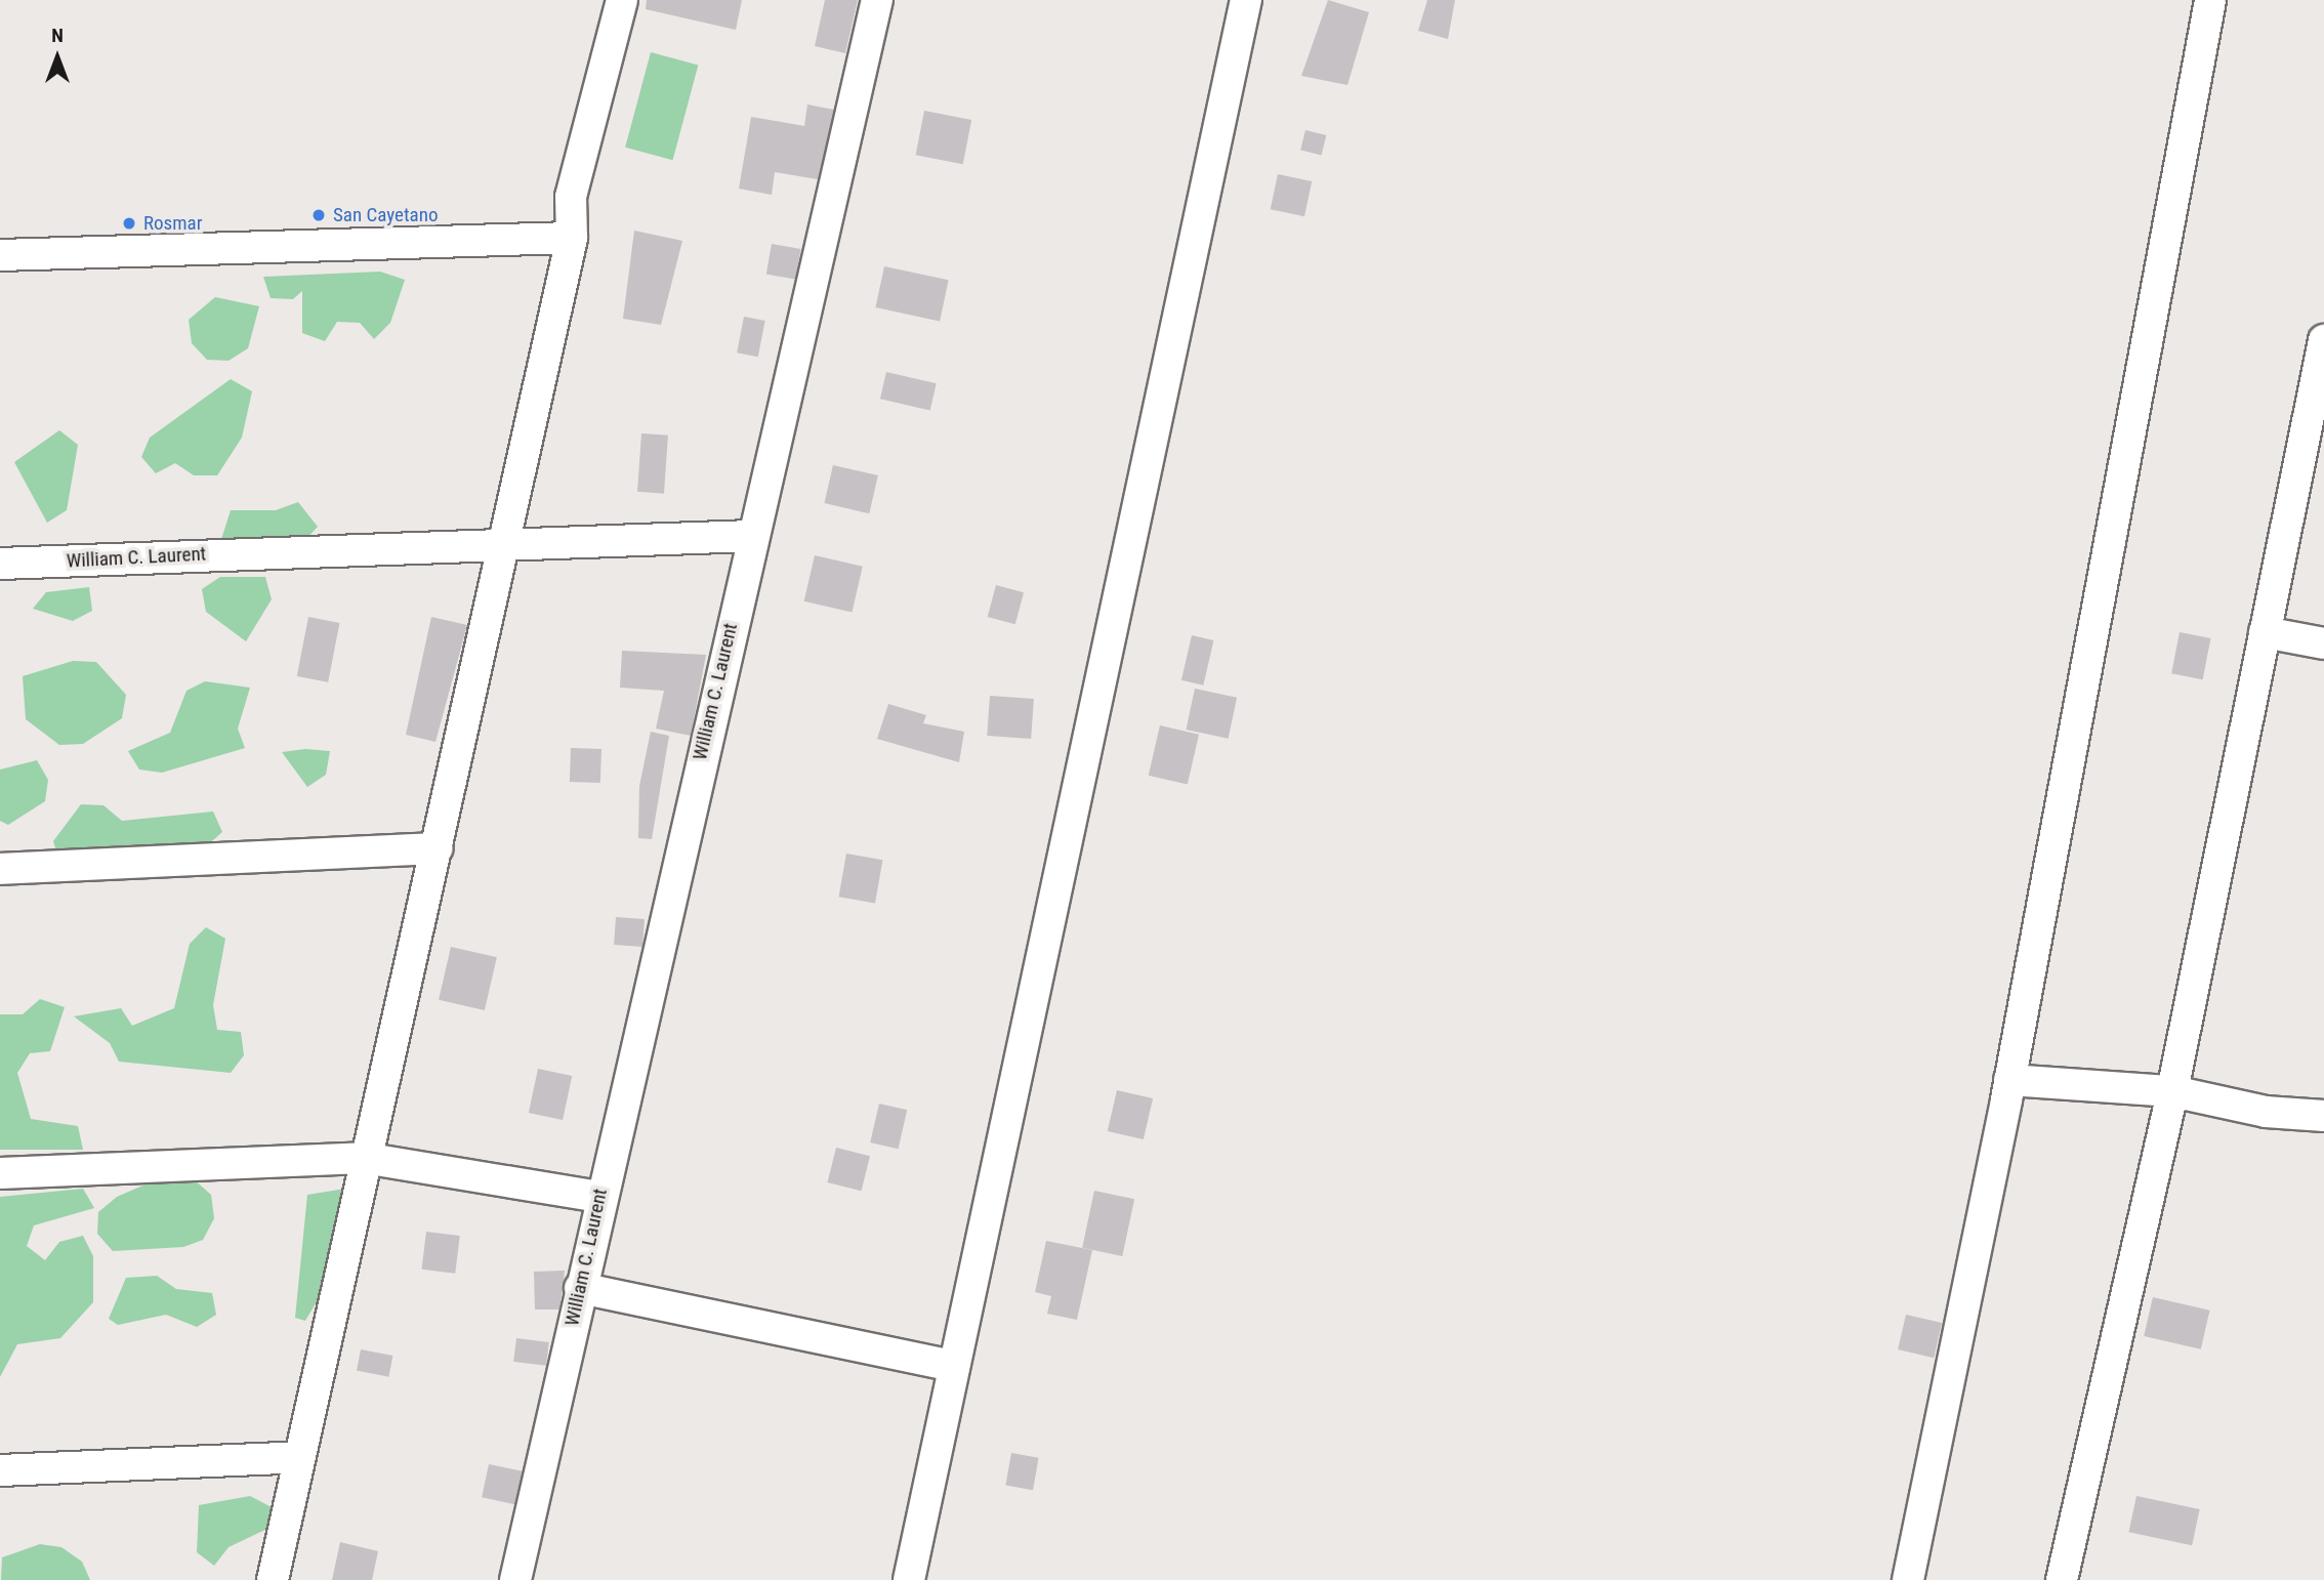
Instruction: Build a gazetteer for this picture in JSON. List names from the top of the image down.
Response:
{
  "streets": {
    "street": ["William C. Laurent"]
  },
  "places": ["San Cayetano", "Rosmar"],
  "north": "top"
}
